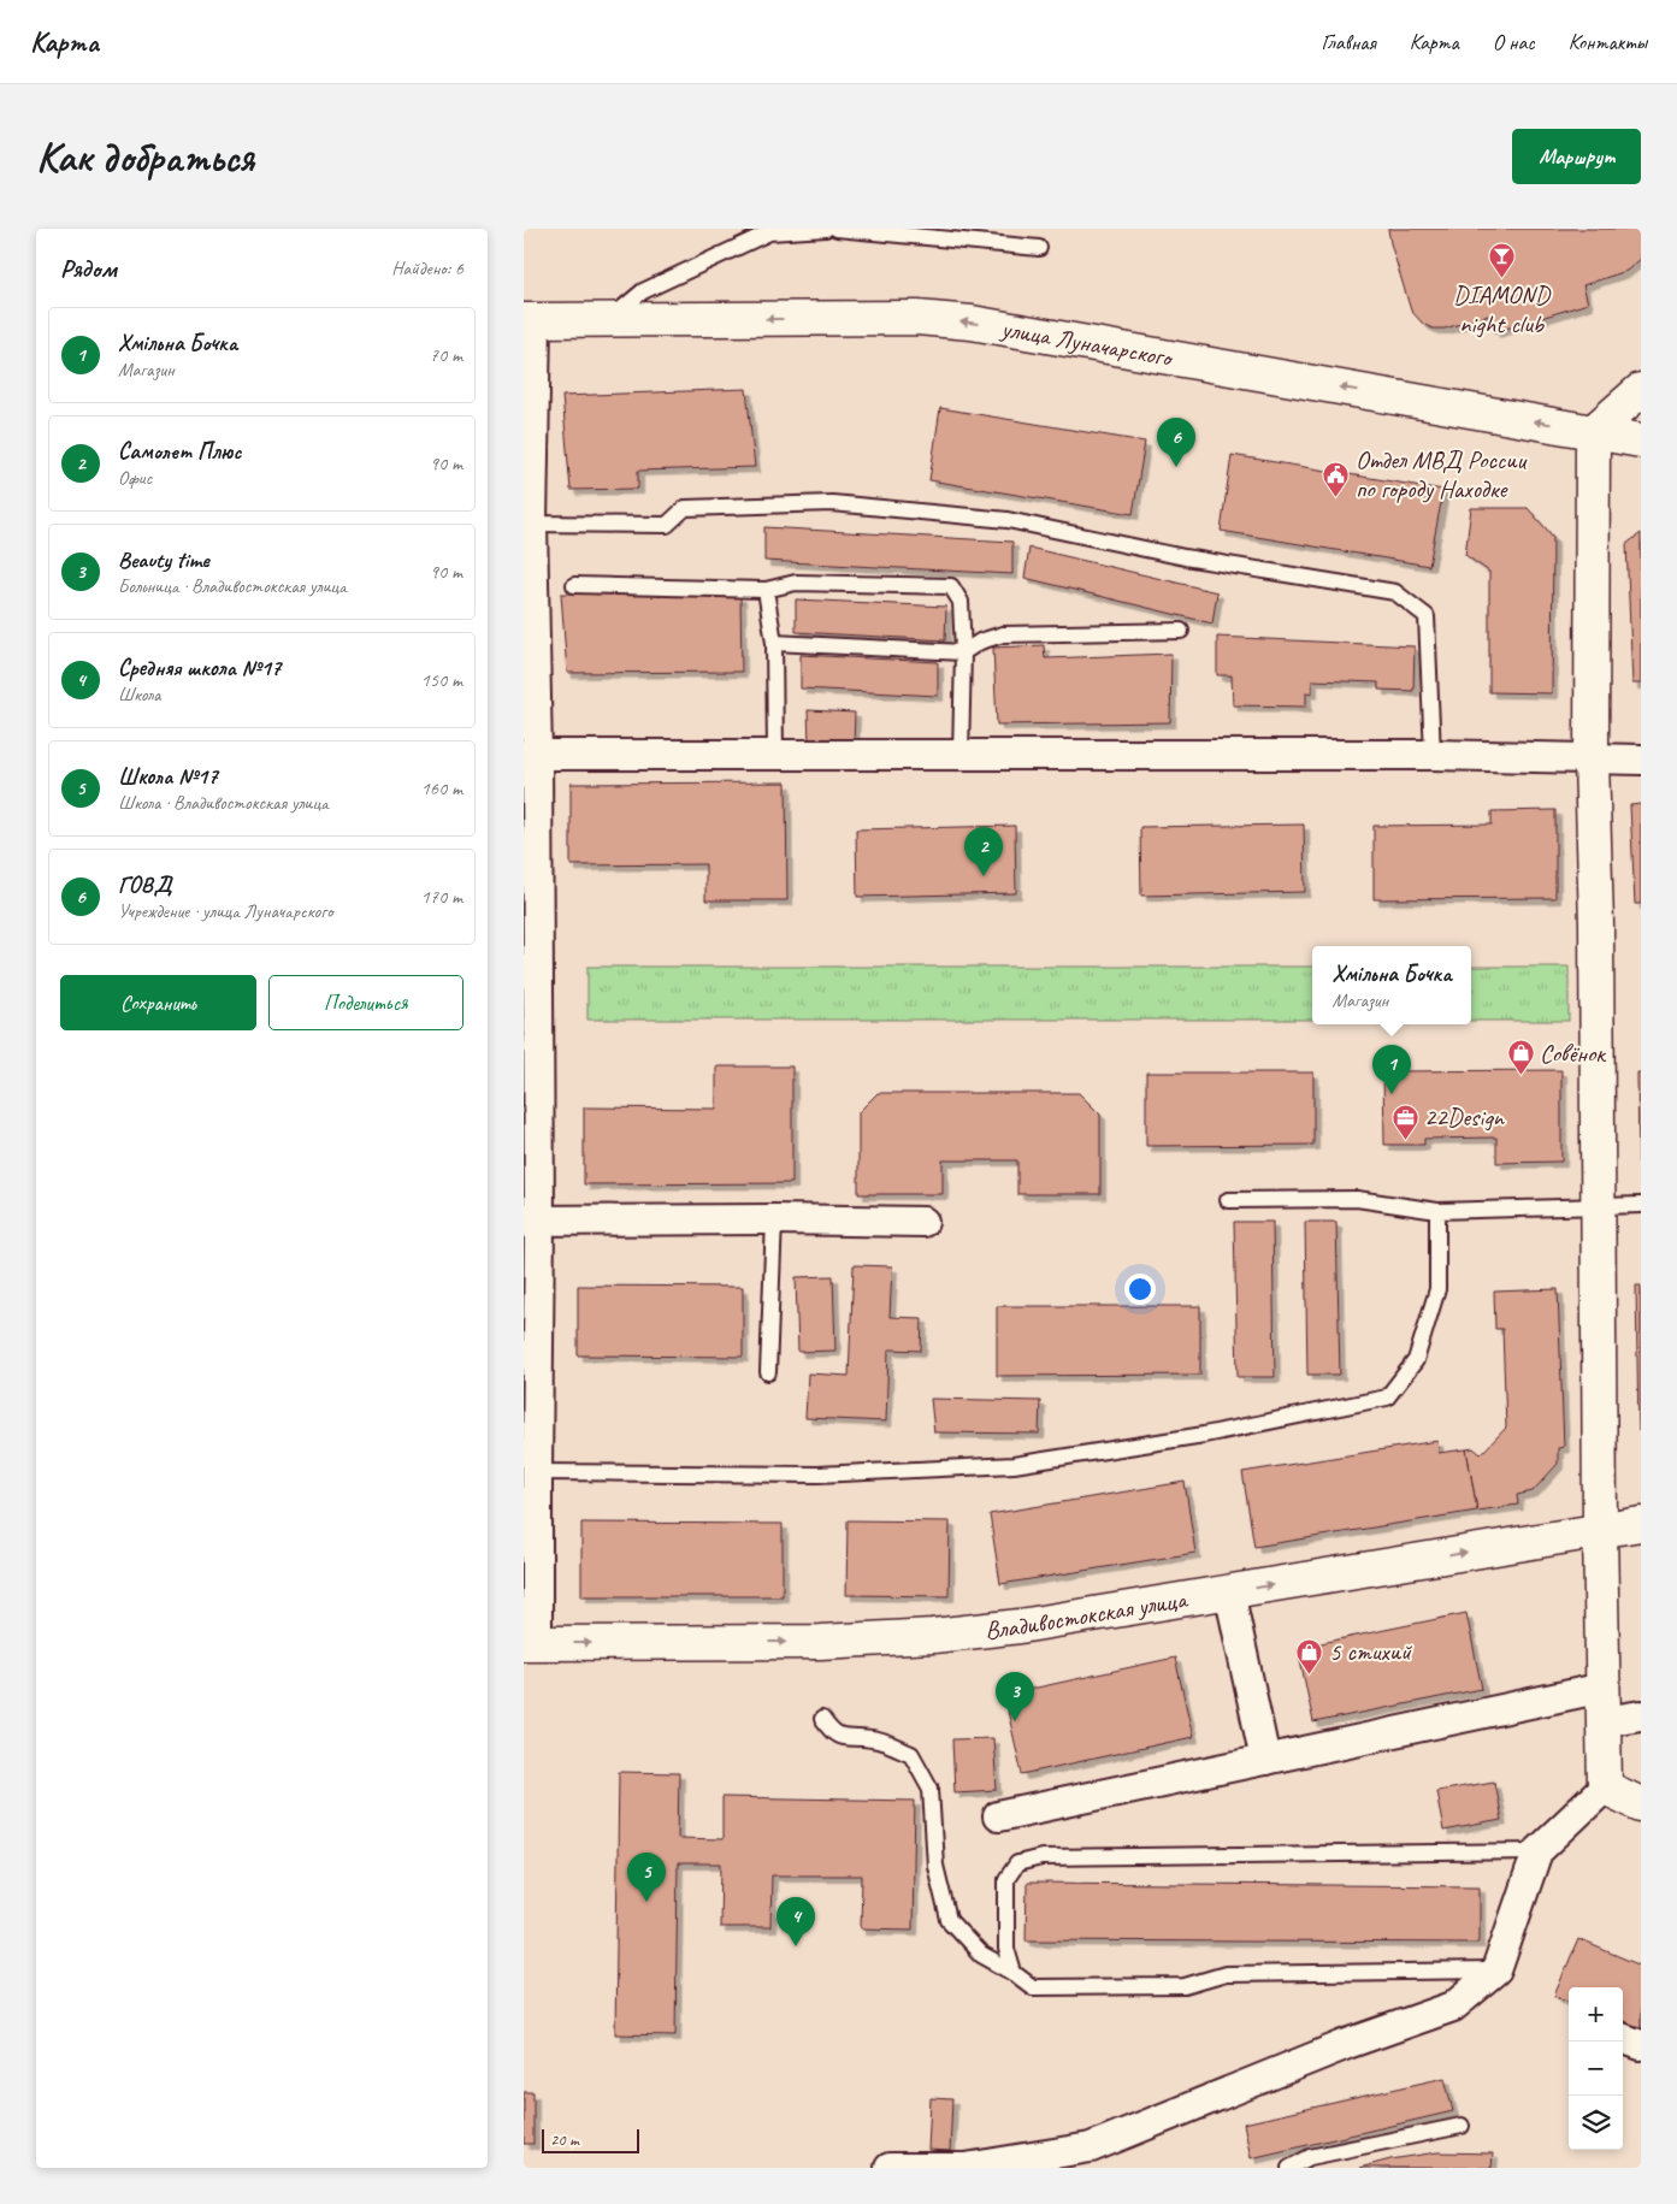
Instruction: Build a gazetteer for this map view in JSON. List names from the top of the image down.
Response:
{
  "streets": {
    "main road": ["улица Луначарского", "Владивостокская улица"]
  },
  "one_way": ["улица Луначарского", "Владивостокская улица"],
  "places": {
    "bar": ["DIAMOND night club"],
    "public building": ["Отдел МВД России по городу Находке"],
    "shop": ["Совёнок", "5 стихий"],
    "office": ["22Design"]
  },
  "scale_bar": "20 m",
  "page": {
    "header": "Карта",
    "nav": [
      "Главная",
      "Карта",
      "О нас",
      "Контакты"
    ],
    "buttons": [
      "Маршрут",
      ["Сохранить", "Поделиться"]
    ],
    "title": "Как добраться",
    "heading": ["Рядом", "Найдено: 6"],
    "list": [
      {
        "mark": "1",
        "name": "Хмільна Бочка",
        "note": "Магазин",
        "value": "70 m"
      },
      {
        "mark": "2",
        "name": "Самолет Плюс",
        "note": "Офис",
        "value": "90 m"
      },
      {
        "mark": "3",
        "name": "Beauty time",
        "note": "Больница · Владивостокская улица",
        "value": "90 m"
      },
      {
        "mark": "4",
        "name": "Средняя школа №17",
        "note": "Школа",
        "value": "150 m"
      },
      {
        "mark": "5",
        "name": "Школа №17",
        "note": "Школа · Владивостокская улица",
        "value": "160 m"
      },
      {
        "mark": "6",
        "name": "ГОВД",
        "note": "Учреждение · улица Луначарского",
        "value": "170 m"
      }
    ],
    "pins": [
      "6",
      "2",
      "1",
      "3",
      "5",
      "4"
    ],
    "popup": ["Хмільна Бочка", "Магазин"],
    "map_buttons": ["+", "−"],
    "scale": "20 m"
  }
}
